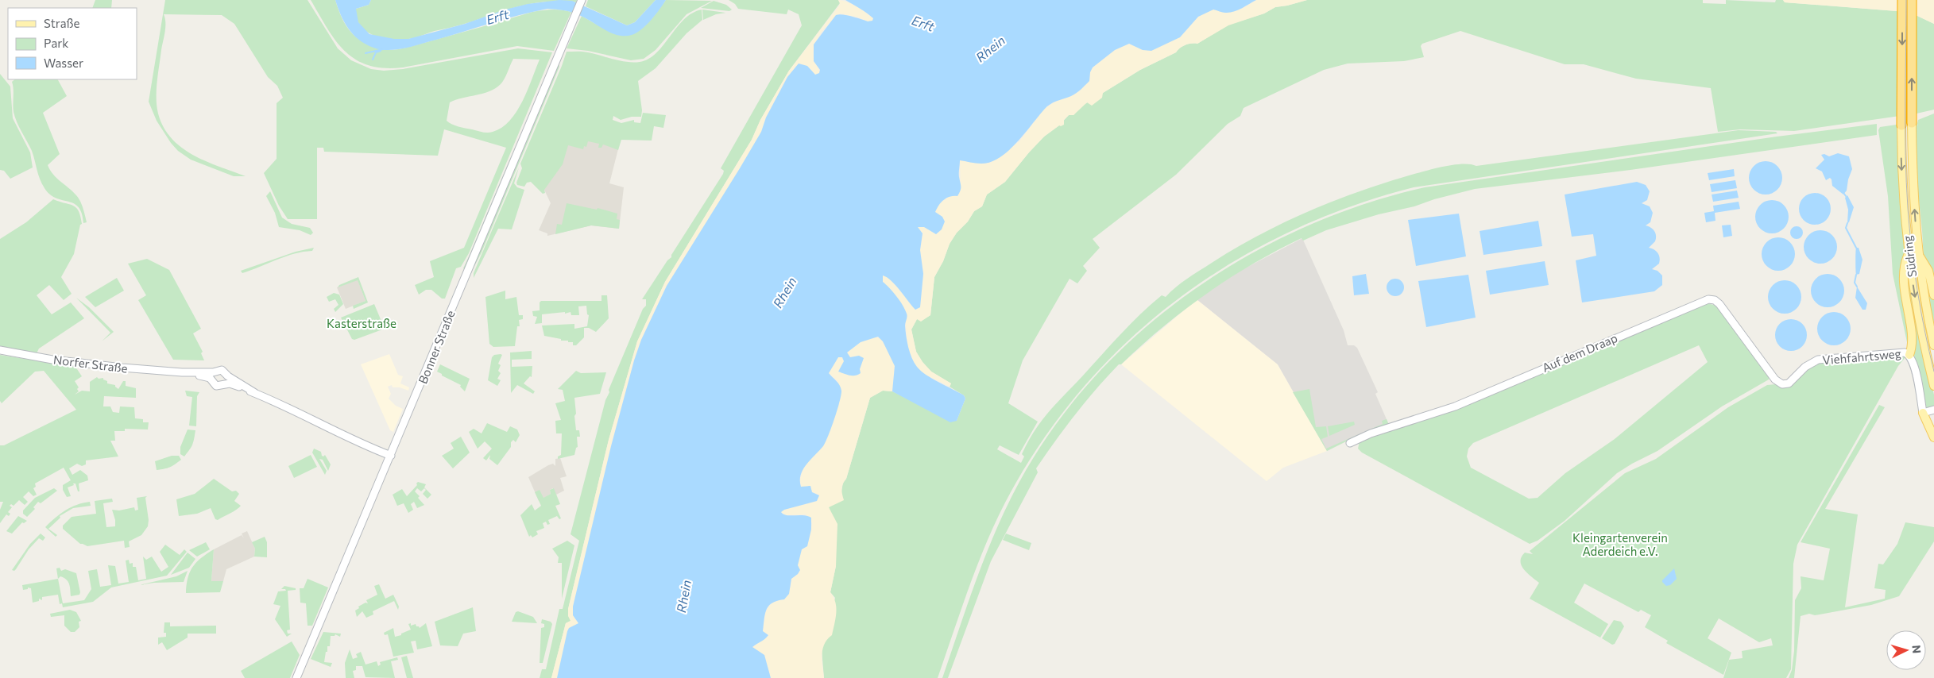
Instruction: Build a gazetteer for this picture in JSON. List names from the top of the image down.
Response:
{
  "streets": {
    "main road": [
      "Südring",
      "Bonner Straße",
      "Auf dem Draap",
      "Viehfahrtsweg",
      "Norfer Straße"
    ]
  },
  "crossings": [
    ["Bonner Straße", "Norfer Straße"],
    ["Auf dem Draap", "Viehfahrtsweg"]
  ],
  "water": ["Erft", "Rhein"],
  "parks": ["Kasterstraße", "Kleingartenverein Aderdeich e.V."],
  "legend": ["Straße", "Park", "Wasser"],
  "north": "right"
}
